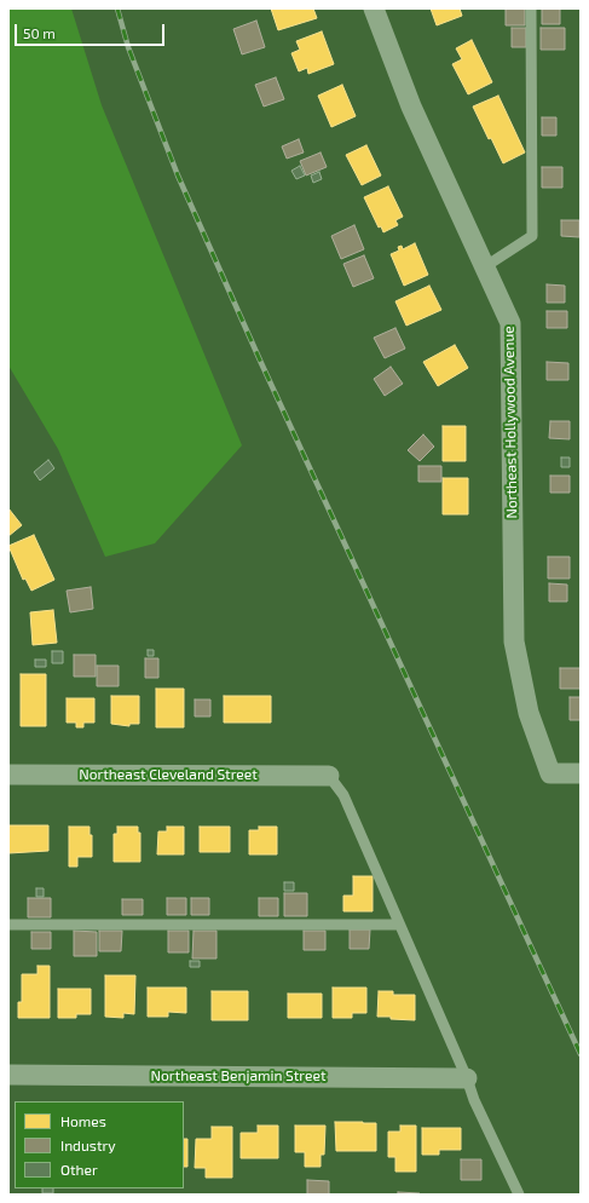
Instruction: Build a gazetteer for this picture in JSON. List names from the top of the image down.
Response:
{
  "streets": {
    "street": ["Northeast Hollywood Avenue", "Northeast Cleveland Street", "Northeast Benjamin Street"]
  },
  "legend": ["Homes", "Industry", "Other"],
  "scale_bar": "50 m"
}
